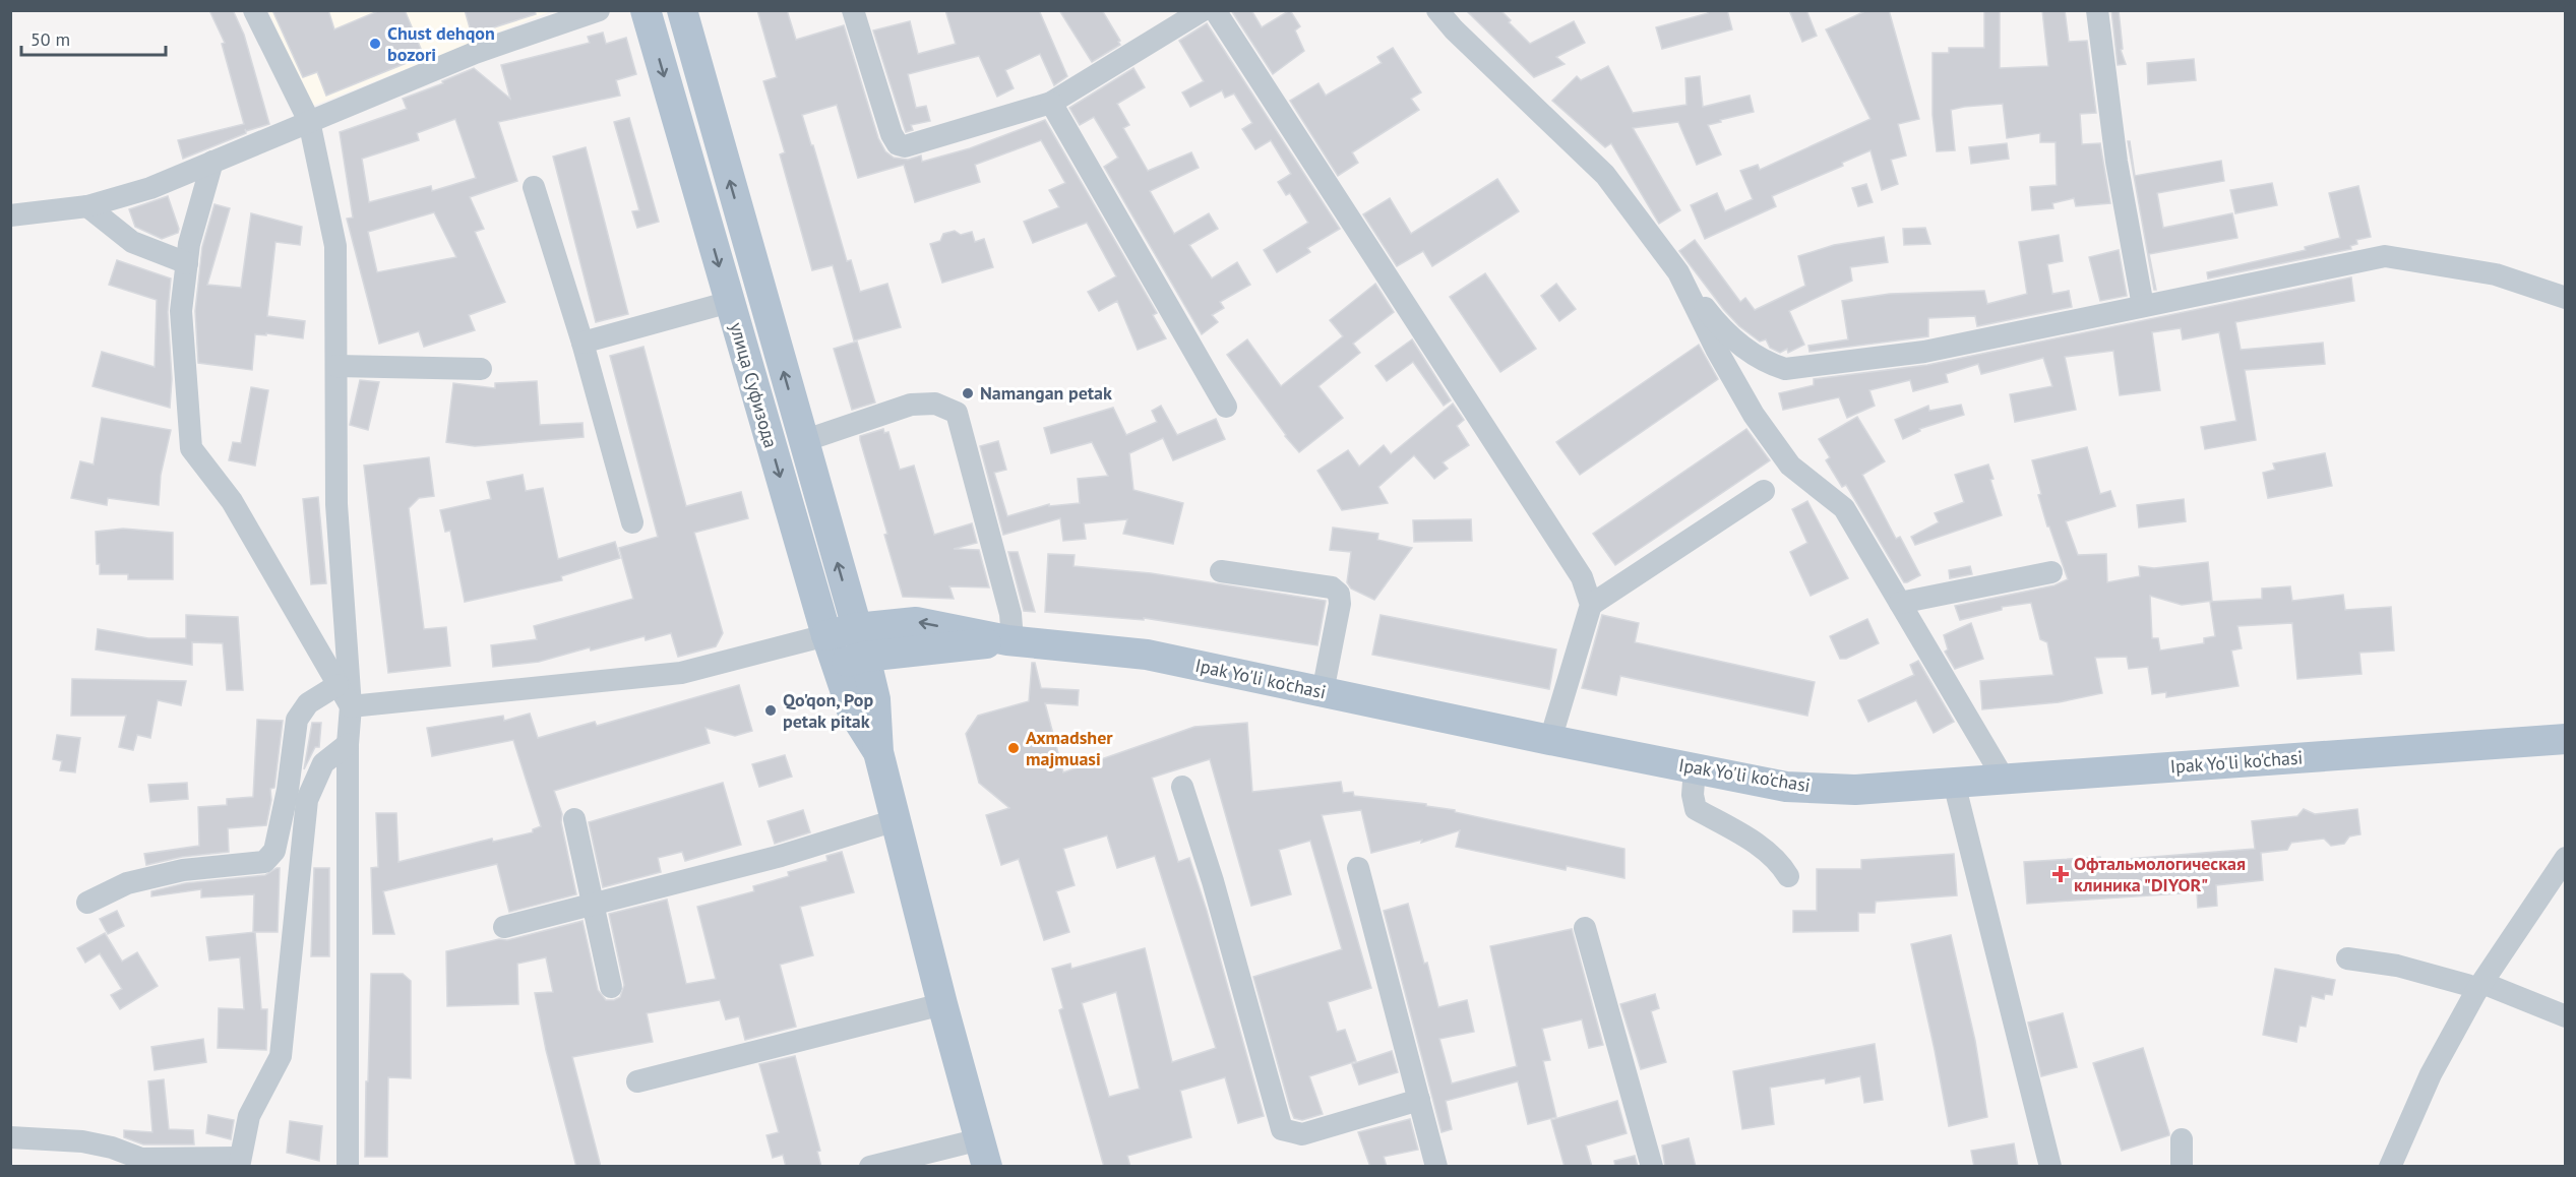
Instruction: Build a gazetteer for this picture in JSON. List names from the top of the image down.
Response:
{
  "streets": {
    "main road": ["улица Суфизода", "Ipak Yo'li ko'chasi"]
  },
  "crossings": [
    ["улица Суфизода", "Ipak Yo'li ko'chasi"]
  ],
  "places": {
    "other": [
      "Chust dehqon bozori",
      "Namangan petak",
      "Qo'qon, Pop petak pitak",
      "Axmadsher majmuasi"
    ],
    "health": ["Офтальмологическая клиника \"DIYOR\""]
  },
  "scale_bar": "50 m"
}
